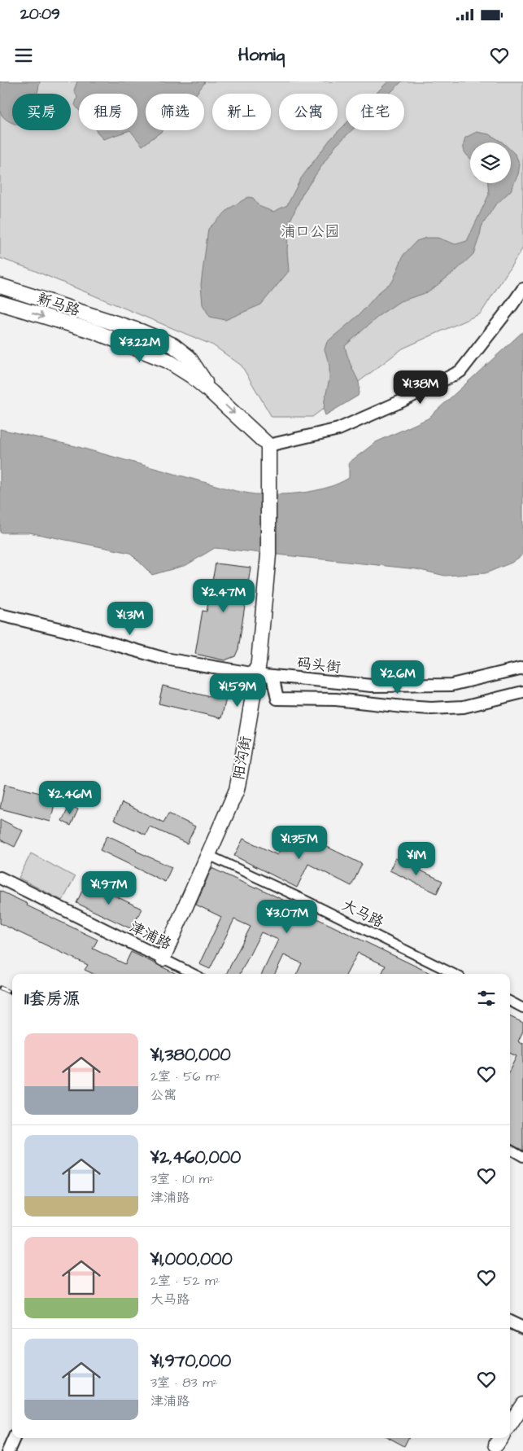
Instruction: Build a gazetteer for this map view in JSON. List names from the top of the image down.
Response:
{
  "streets": {
    "street": [
      "新马路",
      "码头街",
      "阳沟街",
      "大马路",
      "津浦路"
    ]
  },
  "crossings": [
    ["新马路", "阳沟街"],
    ["码头街", "阳沟街"],
    ["阳沟街", "大马路"],
    ["阳沟街", "津浦路"]
  ],
  "parks": ["浦口公园"],
  "page": {
    "status": "20:09",
    "header": "Homiq",
    "chip": [
      "买房",
      "租房",
      "筛选",
      "新上",
      "公寓",
      "住宅"
    ],
    "price": [
      "¥3.22M",
      "¥1.38M",
      "¥2.47M",
      "¥1.3M",
      "¥2.6M",
      "¥1.59M",
      "¥2.46M",
      "¥1.35M",
      "¥1M",
      "¥1.97M",
      "¥3.07M"
    ],
    "heading": "11套房源",
    "list": [
      {
        "name": "¥1,380,000",
        "note": "2室 · 56 m² · 公寓"
      },
      {
        "name": "¥2,460,000",
        "note": "3室 · 101 m² · 津浦路"
      },
      {
        "name": "¥1,000,000",
        "note": "2室 · 52 m² · 大马路"
      },
      {
        "name": "¥1,970,000",
        "note": "3室 · 83 m² · 津浦路"
      }
    ]
  }
}
